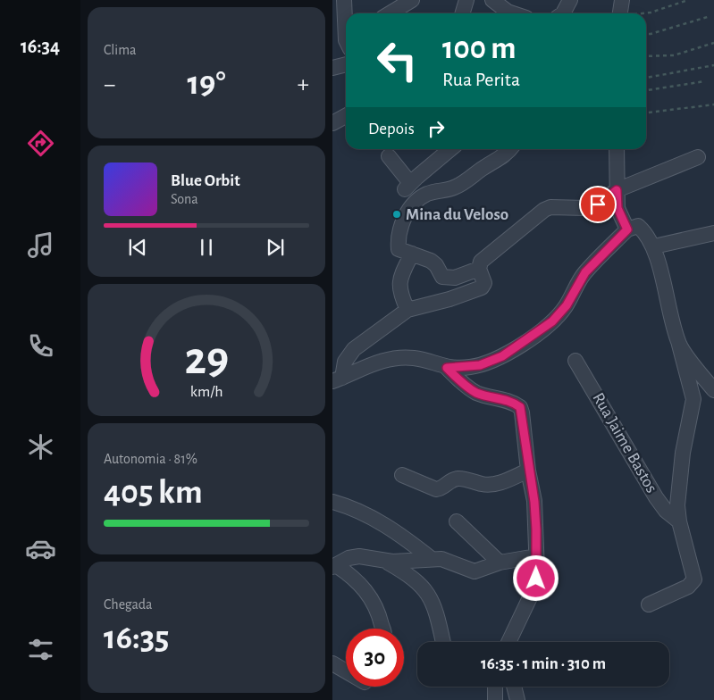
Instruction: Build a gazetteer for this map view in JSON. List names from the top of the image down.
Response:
{
  "streets": {
    "street": ["Rua Jaime Bastos"]
  },
  "places": ["Mina du Veloso"],
  "page": {
    "tabs": "16:34",
    "tile": [
      "Clima",
      ["Autonomia · 81%", "405 km"],
      ["Chegada", "16:35"]
    ],
    "turn": ["100 m", "Rua Perita"],
    "heat": ["−", "19°", "+"],
    "then": "Depois",
    "song": ["Blue Orbit", "Sona"],
    "limit": "30",
    "trip": "16:35 · 1 min · 310 m",
    "gauge": ["29", "km/h"]
  }
}
